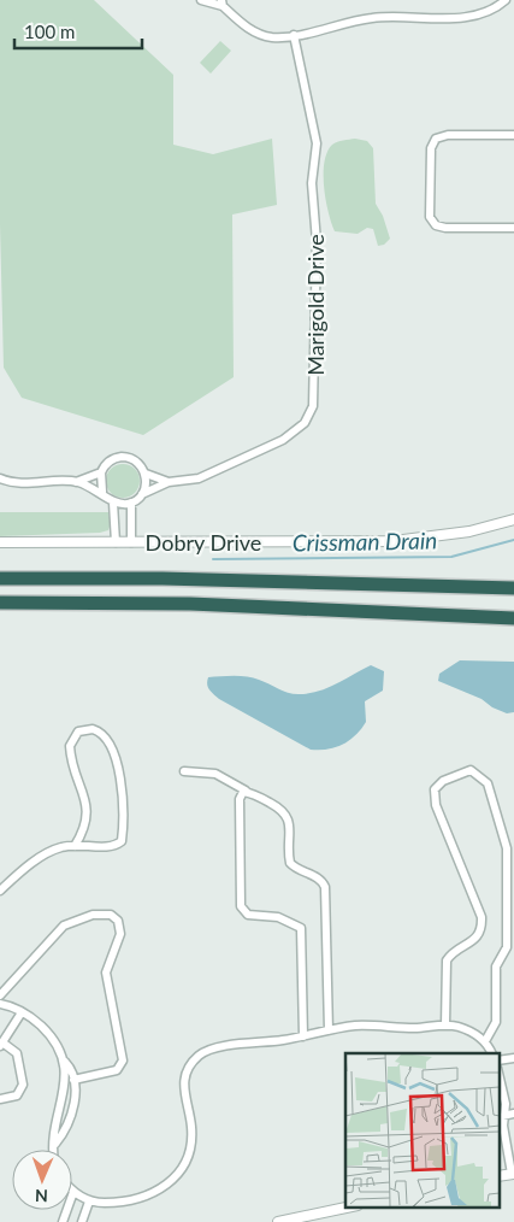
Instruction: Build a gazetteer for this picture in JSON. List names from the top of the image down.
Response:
{
  "streets": {
    "street": ["Marigold Drive", "Dobry Drive"]
  },
  "water": ["Crissman Drain"],
  "scale_bar": "100 m",
  "north": "bottom"
}
